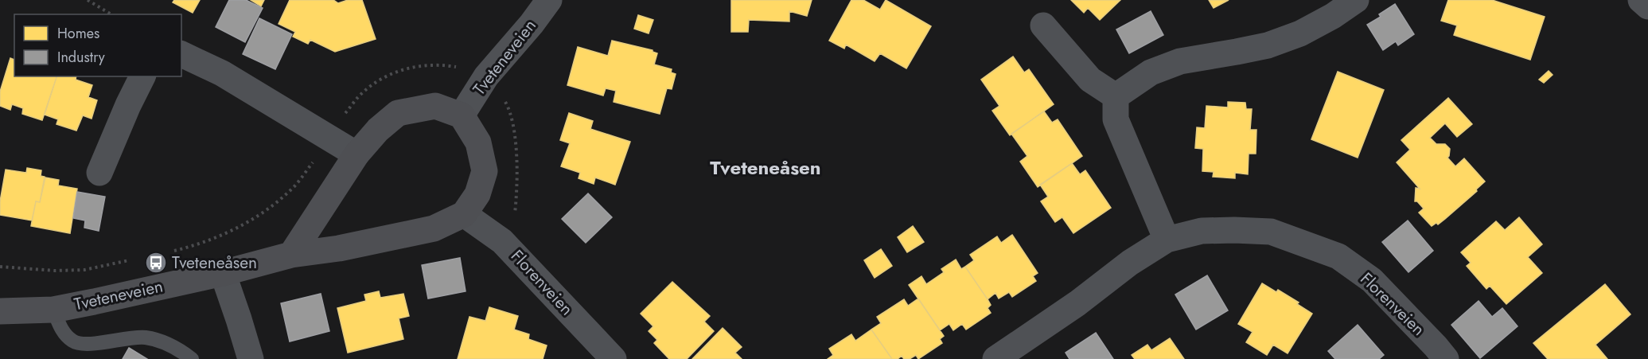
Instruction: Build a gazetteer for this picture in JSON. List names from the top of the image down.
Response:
{
  "streets": {
    "street": ["Tveteneveien", "Florenveien"]
  },
  "crossings": [
    ["Tveteneveien", "Florenveien"]
  ],
  "districts": ["Tveteneåsen"],
  "places": {
    "bus stop": ["Tveteneåsen"]
  },
  "legend": ["Homes", "Industry"]
}
